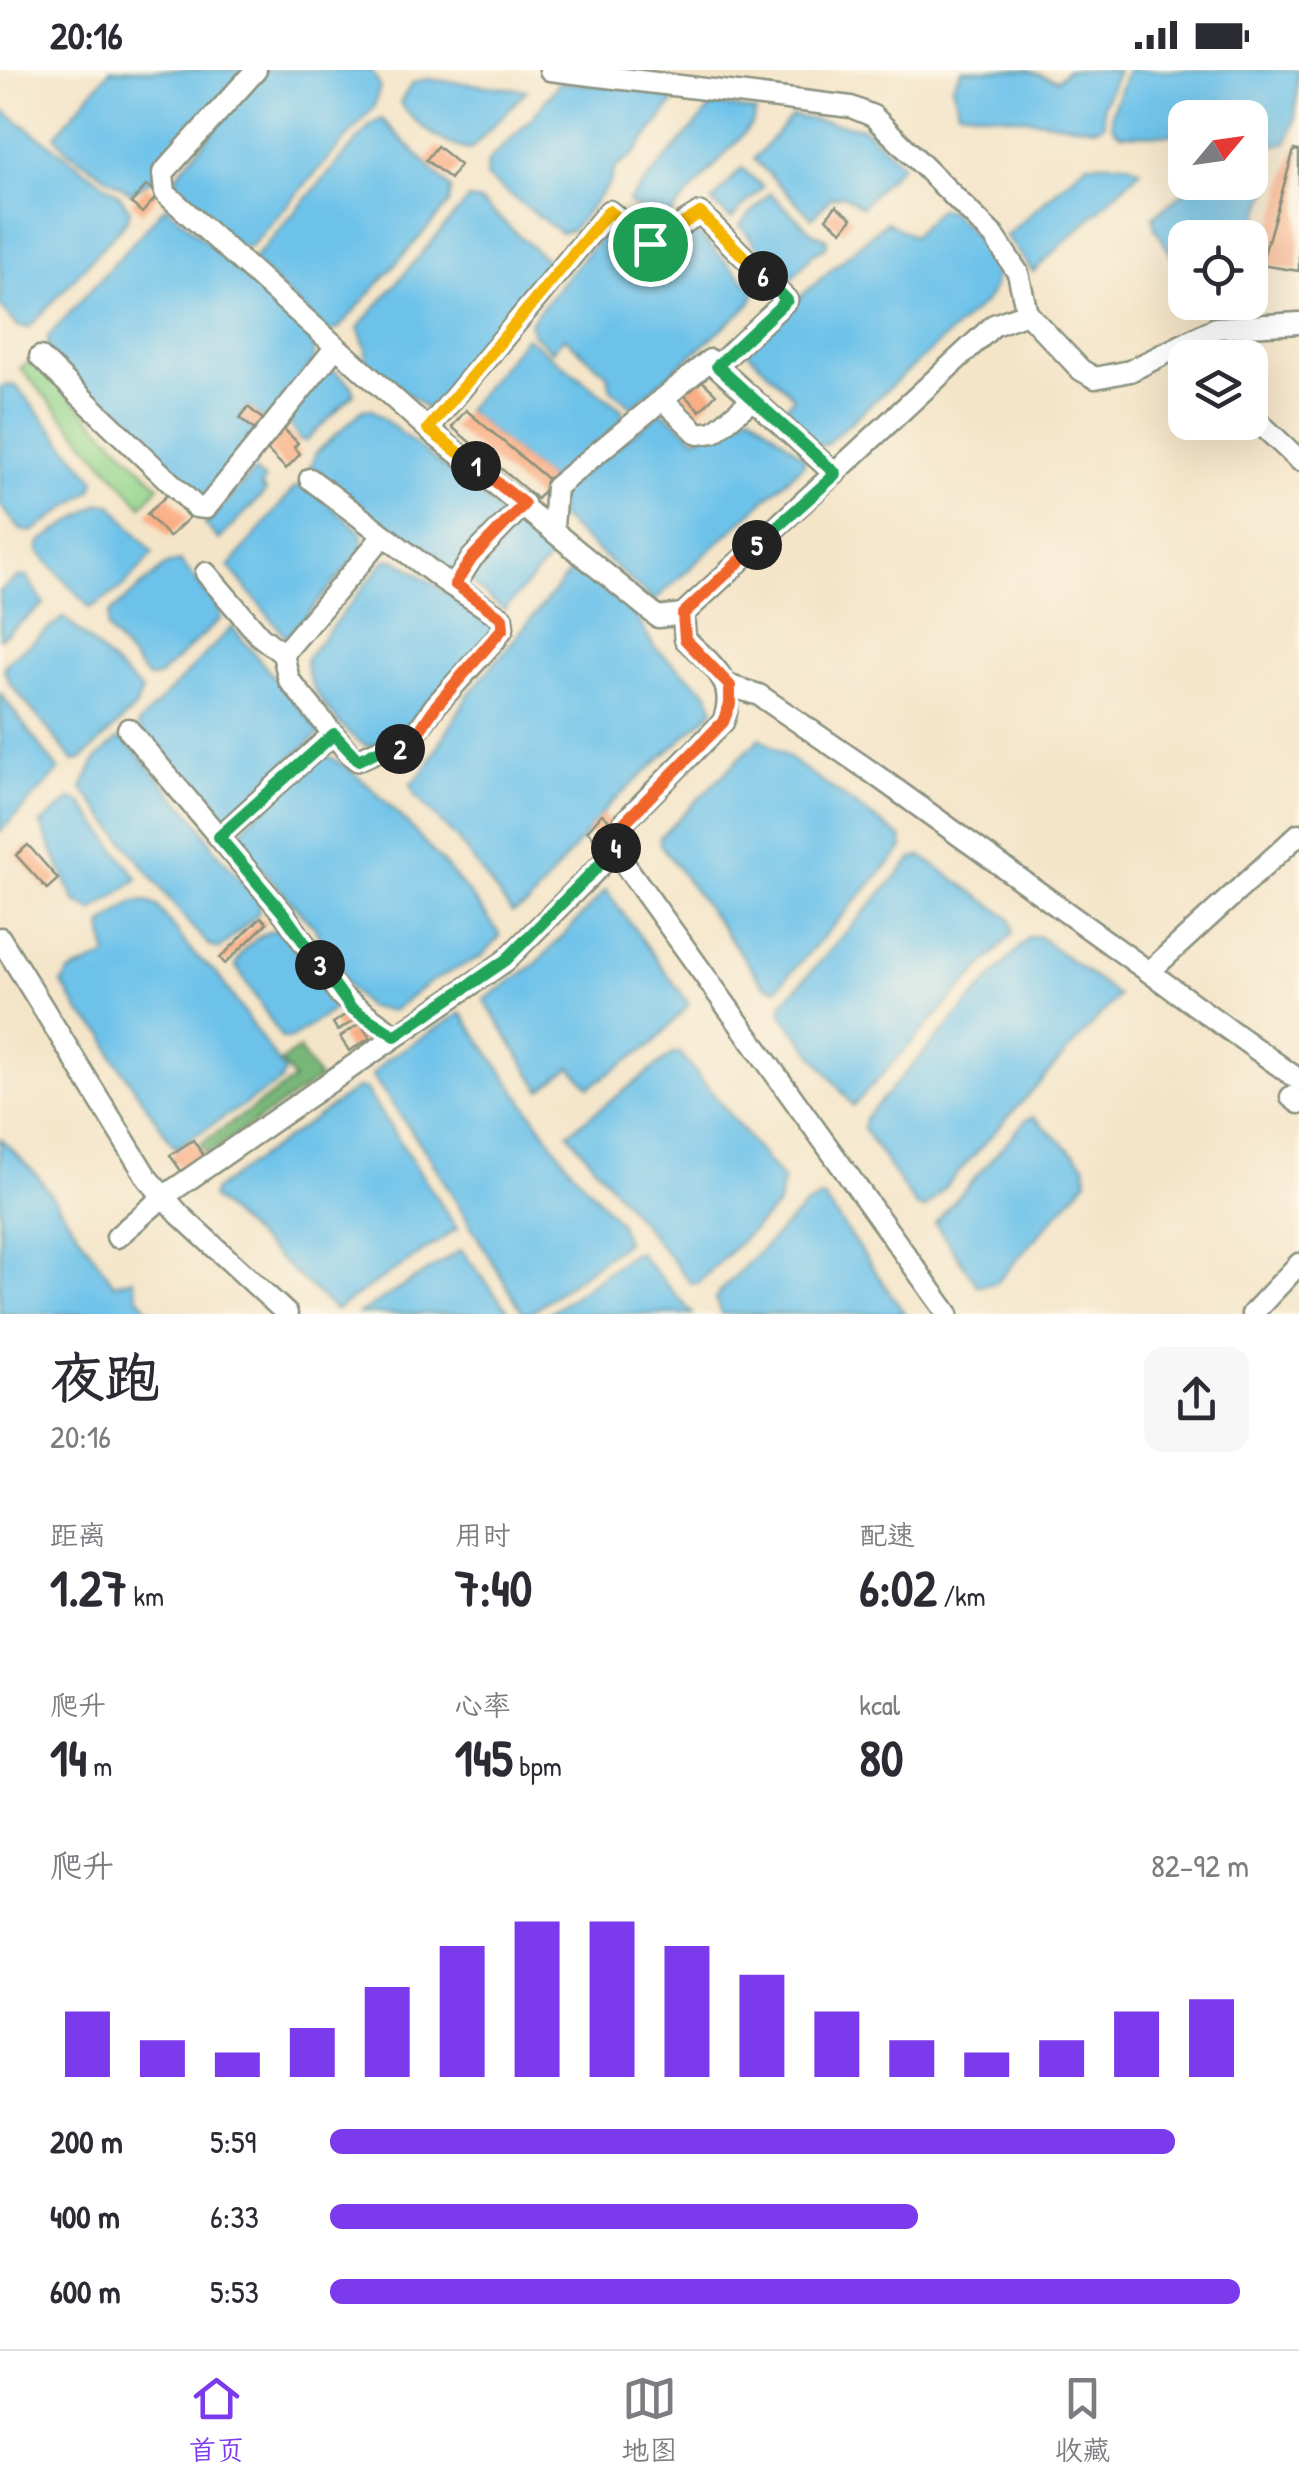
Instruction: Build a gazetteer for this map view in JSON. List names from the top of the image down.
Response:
{
  "north": "top right",
  "page": {
    "status": "20:16",
    "pins": [
      "6",
      "1",
      "5",
      "2",
      "4",
      "3"
    ],
    "heading": ["夜跑", "20:16"],
    "stats": [
      ["距离", "1.27 km"],
      ["用时", "7:40"],
      ["配速", "6:02 /km"],
      ["爬升", "14 m"],
      ["心率", "145 bpm"],
      ["kcal", "80"]
    ],
    "chart": ["爬升", "82–92 m"],
    "list": [
      {
        "name": "200 m",
        "note": "5:59"
      },
      {
        "name": "400 m",
        "note": "6:33"
      },
      {
        "name": "600 m",
        "note": "5:53"
      }
    ],
    "tabs": ["首页", "地图", "收藏"]
  }
}
